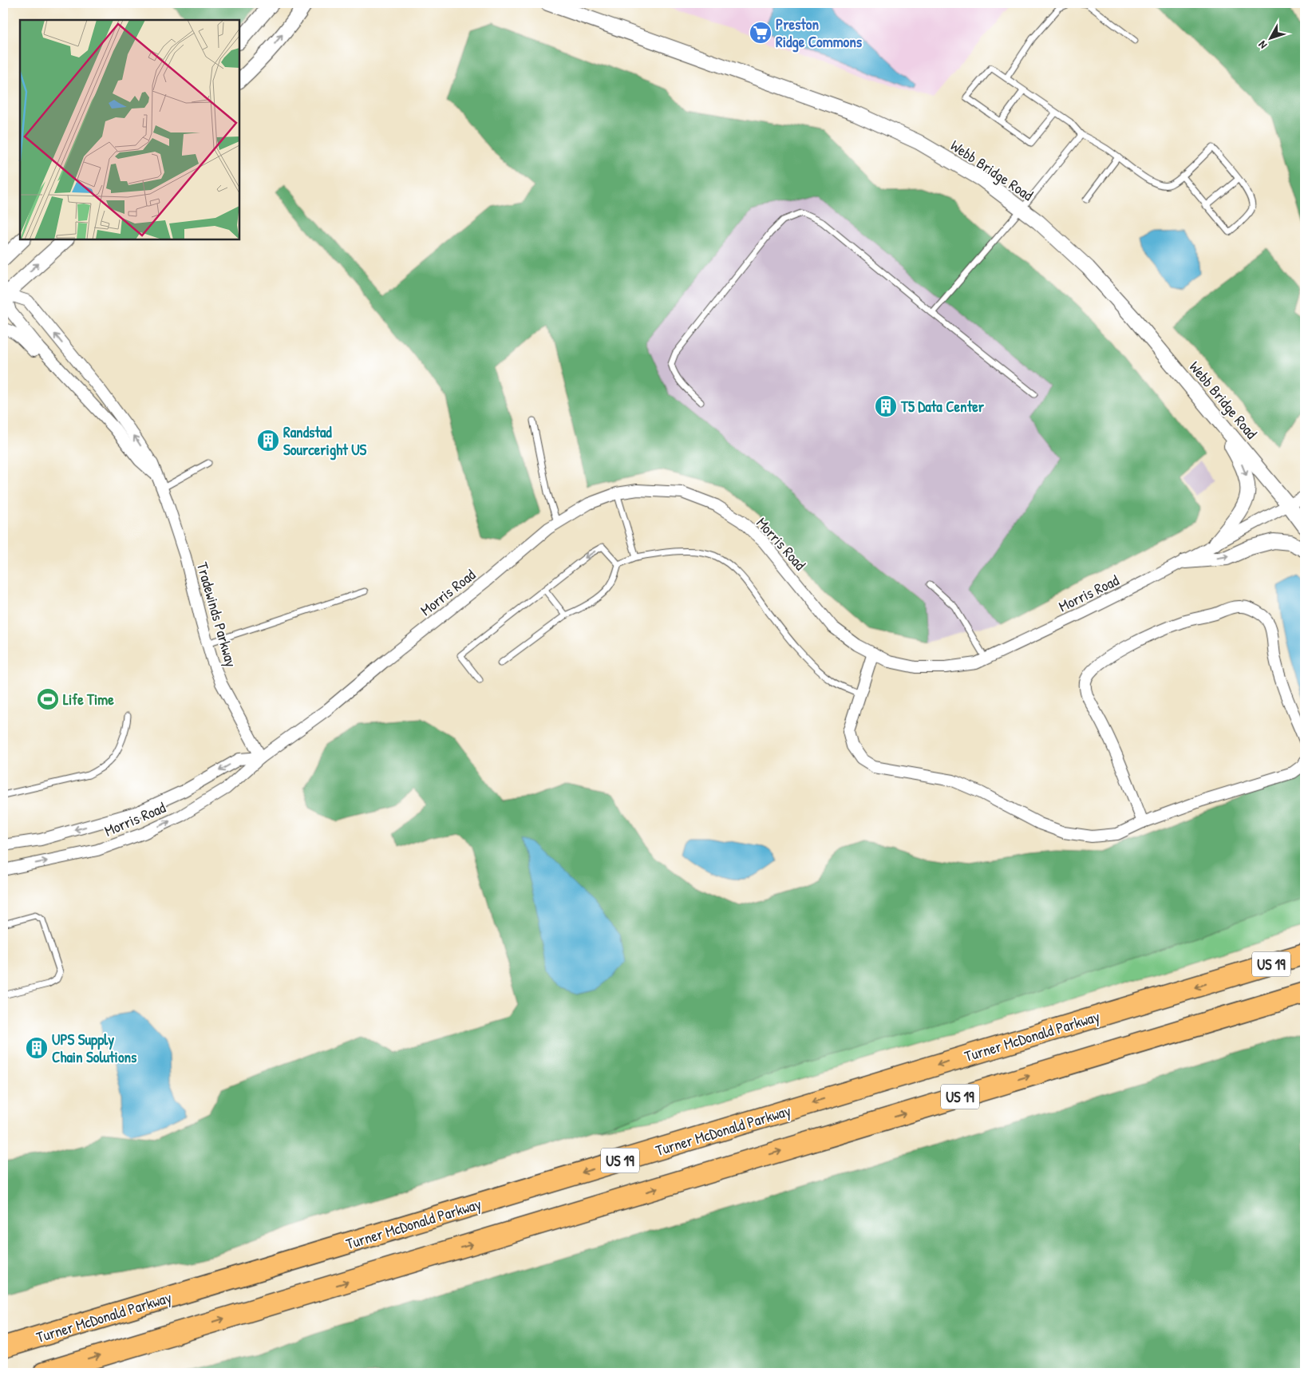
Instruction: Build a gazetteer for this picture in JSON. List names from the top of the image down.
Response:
{
  "streets": {
    "highway": ["US 19", "Turner McDonald Parkway"],
    "street": ["Webb Bridge Road", "Morris Road", "Tradewinds Parkway"]
  },
  "crossings": [
    ["Webb Bridge Road", "Morris Road"],
    ["Morris Road", "Tradewinds Parkway"]
  ],
  "places": {
    "supermarket": ["Preston Ridge Commons"],
    "building": ["T5 Data Center", "Randstad Sourceright US", "UPS Supply Chain Solutions"],
    "sports": ["Life Time"]
  },
  "north": "bottom left"
}
